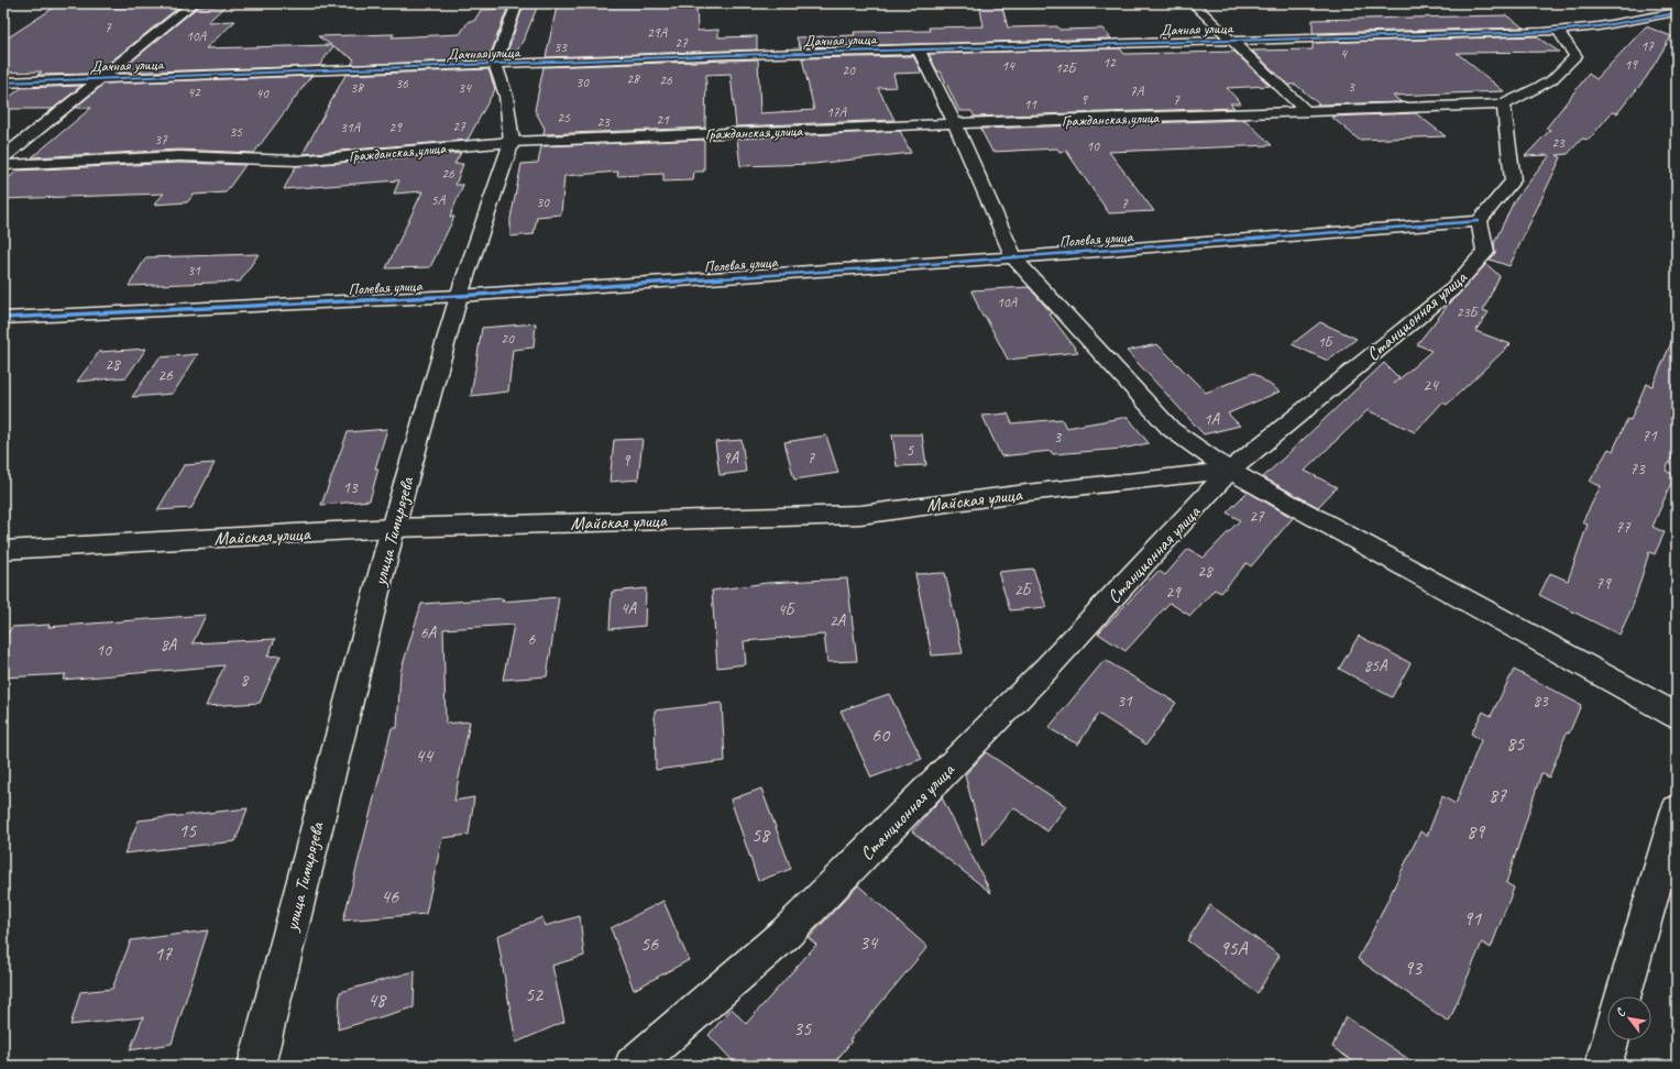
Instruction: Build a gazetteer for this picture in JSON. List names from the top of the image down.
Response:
{
  "streets": {
    "street": [
      "Дачная улица",
      "Гражданская улица",
      "Полевая улица",
      "Станционная улица",
      "Майская улица",
      "улица Тимирязева"
    ]
  },
  "crossings": [
    ["Дачная улица", "улица Тимирязева"],
    ["Гражданская улица", "улица Тимирязева"],
    ["Полевая улица", "Станционная улица"],
    ["Полевая улица", "улица Тимирязева"],
    ["Станционная улица", "Майская улица"],
    ["Майская улица", "улица Тимирязева"]
  ],
  "house_numbers": [
    "7",
    "29А",
    "10А",
    "27",
    "17",
    "33",
    "4",
    "12",
    "19",
    "14",
    "12Б",
    "20",
    "28",
    "26",
    "30",
    "36",
    "3",
    "38",
    "34",
    "7А",
    "42",
    "40",
    "9",
    "7",
    "11",
    "17А",
    "25",
    "21",
    "23",
    "27",
    "31А",
    "29",
    "35",
    "37",
    "23",
    "10",
    "26",
    "5А",
    "30",
    "7",
    "31",
    "10А",
    "23Б",
    "20",
    "1Б",
    "28",
    "26",
    "24",
    "1А",
    "71",
    "3",
    "5",
    "9А",
    "7",
    "9",
    "73",
    "13",
    "27",
    "77",
    "28",
    "79",
    "2Б",
    "29",
    "4А",
    "4Б",
    "2А",
    "6А",
    "6",
    "8А",
    "10",
    "85А",
    "8",
    "31",
    "83",
    "60",
    "85",
    "44",
    "87",
    "15",
    "89",
    "58",
    "46",
    "91",
    "34",
    "56",
    "95А",
    "17",
    "93",
    "52",
    "48",
    "35"
  ],
  "north": "top left"
}
